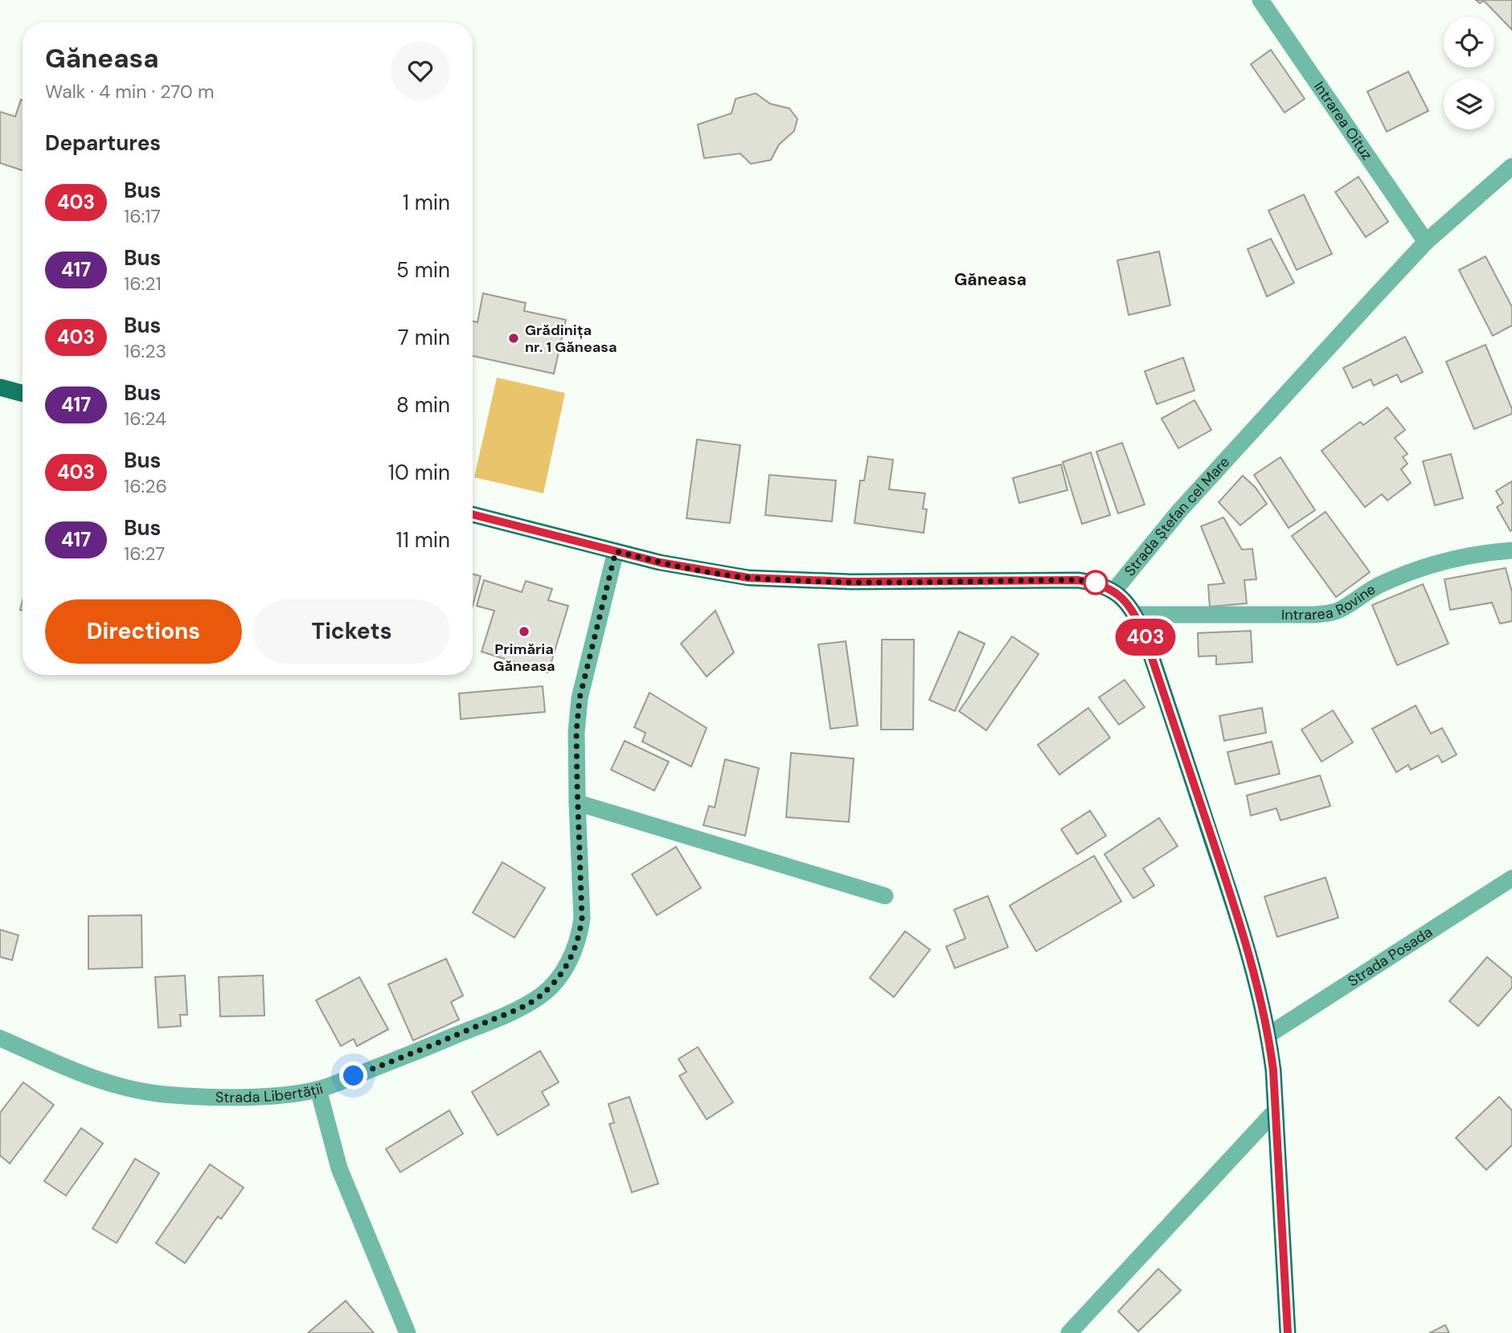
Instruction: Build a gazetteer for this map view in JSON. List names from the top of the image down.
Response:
{
  "streets": {
    "street": [
      "Intrarea Oituz",
      "Strada Ștefan cel Mare",
      "Intrarea Rovine",
      "Strada Posada",
      "Strada Libertății"
    ]
  },
  "crossings": [
    ["Intrarea Oituz", "Strada Ștefan cel Mare"]
  ],
  "districts": ["Găneasa"],
  "places": ["Grădinița nr. 1 Găneasa", "Primăria Găneasa"],
  "lines": ["bus line 403"],
  "page": {
    "on_map": "403",
    "heading": [
      ["Găneasa", "Walk · 4 min · 270 m"],
      "Departures"
    ],
    "list": [
      {
        "mark": "403",
        "name": "Bus",
        "note": "16:17",
        "value": "1 min"
      },
      {
        "mark": "417",
        "name": "Bus",
        "note": "16:21",
        "value": "5 min"
      },
      {
        "mark": "403",
        "name": "Bus",
        "note": "16:23",
        "value": "7 min"
      },
      {
        "mark": "417",
        "name": "Bus",
        "note": "16:24",
        "value": "8 min"
      },
      {
        "mark": "403",
        "name": "Bus",
        "note": "16:26",
        "value": "10 min"
      },
      {
        "mark": "417",
        "name": "Bus",
        "note": "16:27",
        "value": "11 min"
      }
    ],
    "buttons": ["Directions", "Tickets"]
  }
}
